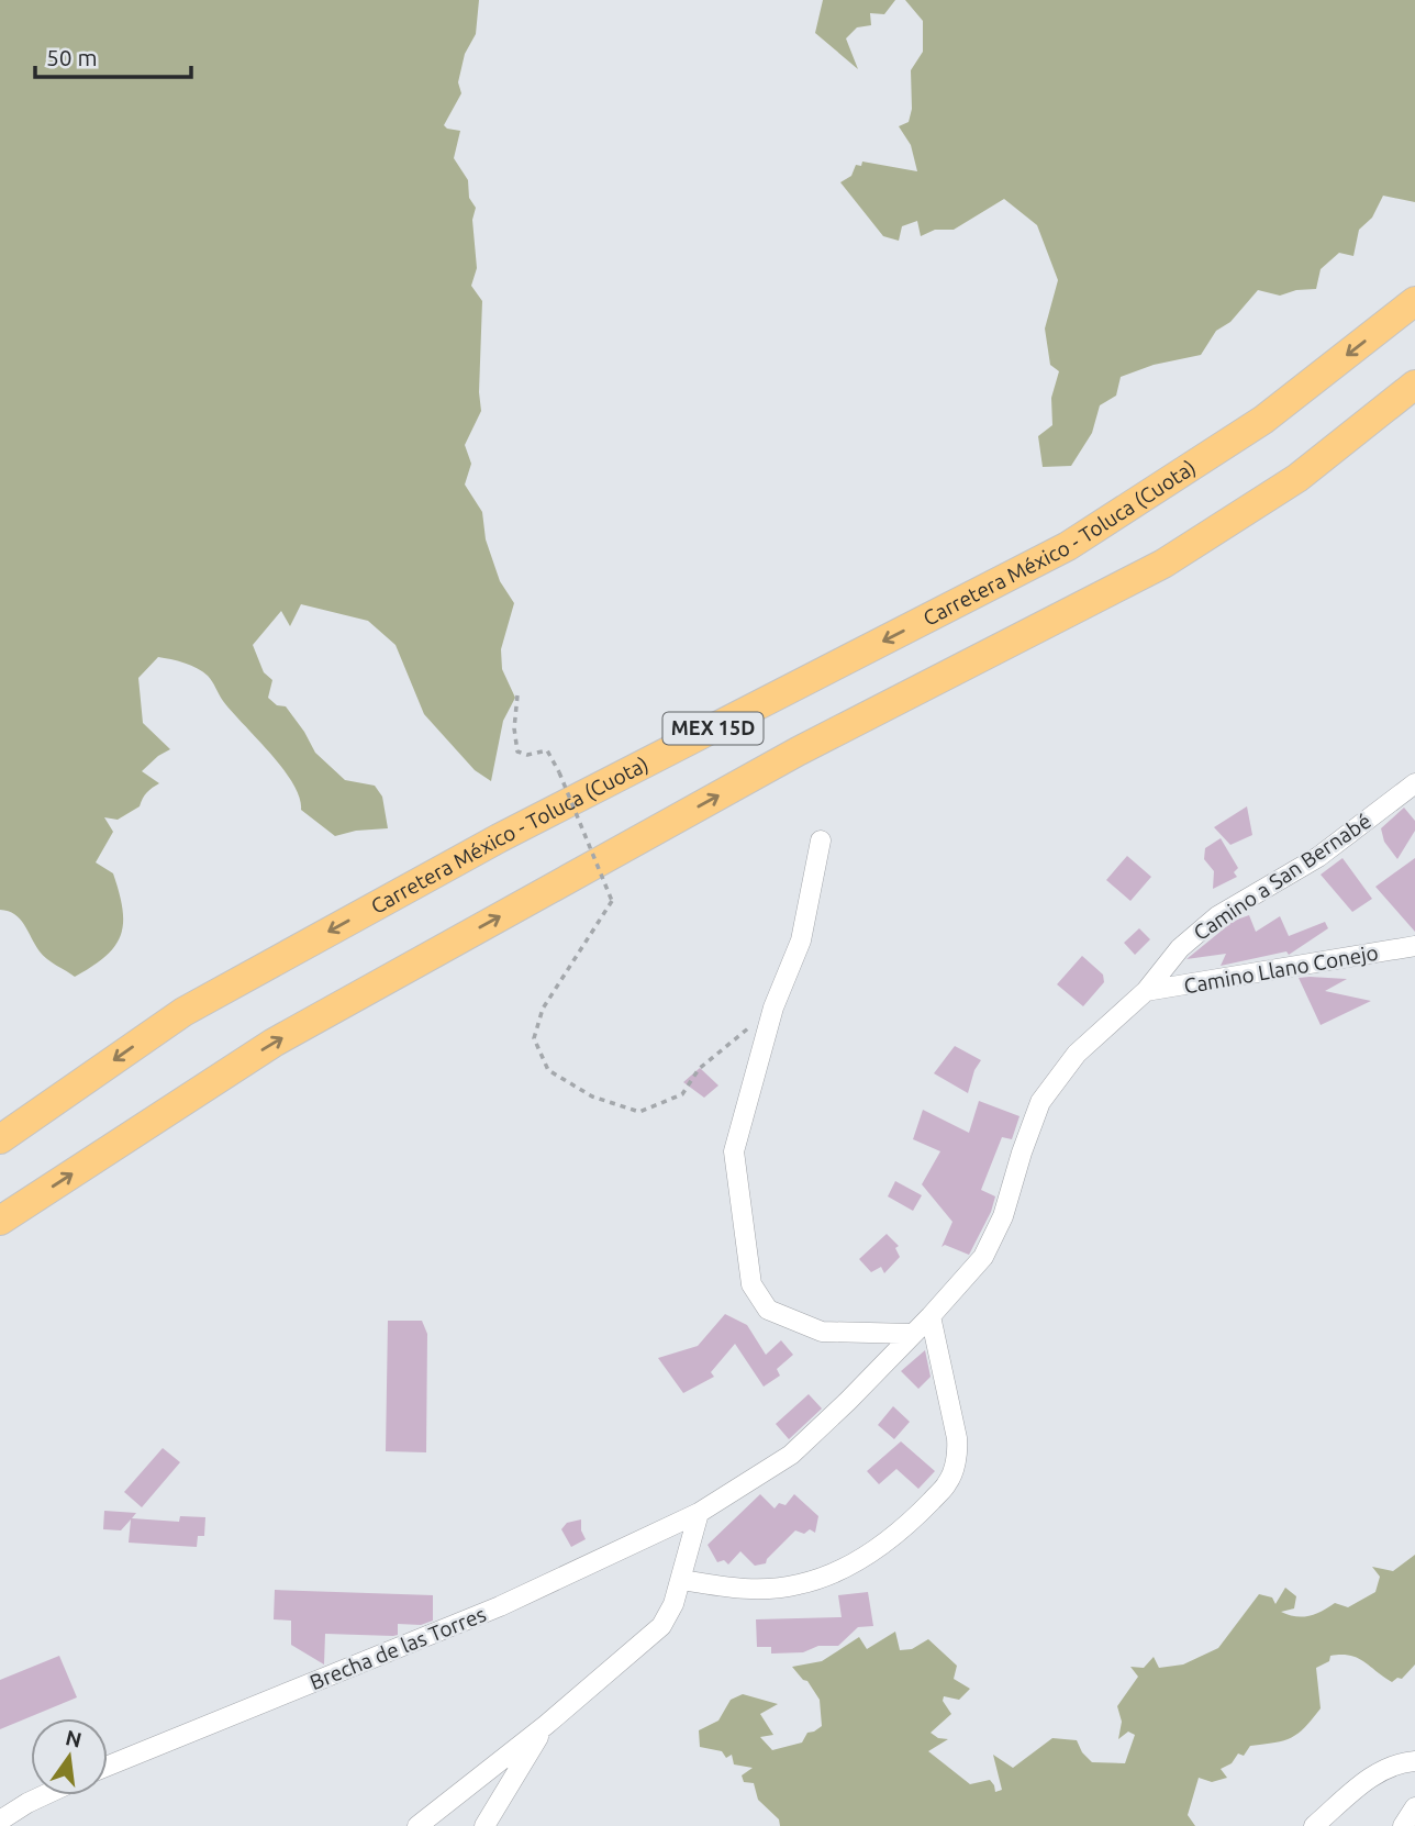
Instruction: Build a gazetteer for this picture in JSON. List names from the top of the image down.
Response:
{
  "streets": {
    "highway": ["Carretera México - Toluca (Cuota)", "MEX 15D"],
    "street": ["Camino a San Bernabé", "Camino Llano Conejo", "Brecha de las Torres"]
  },
  "crossings": [
    ["Camino a San Bernabé", "Camino Llano Conejo"],
    ["Camino a San Bernabé", "Brecha de las Torres"]
  ],
  "scale_bar": "50 m",
  "north": "top"
}
